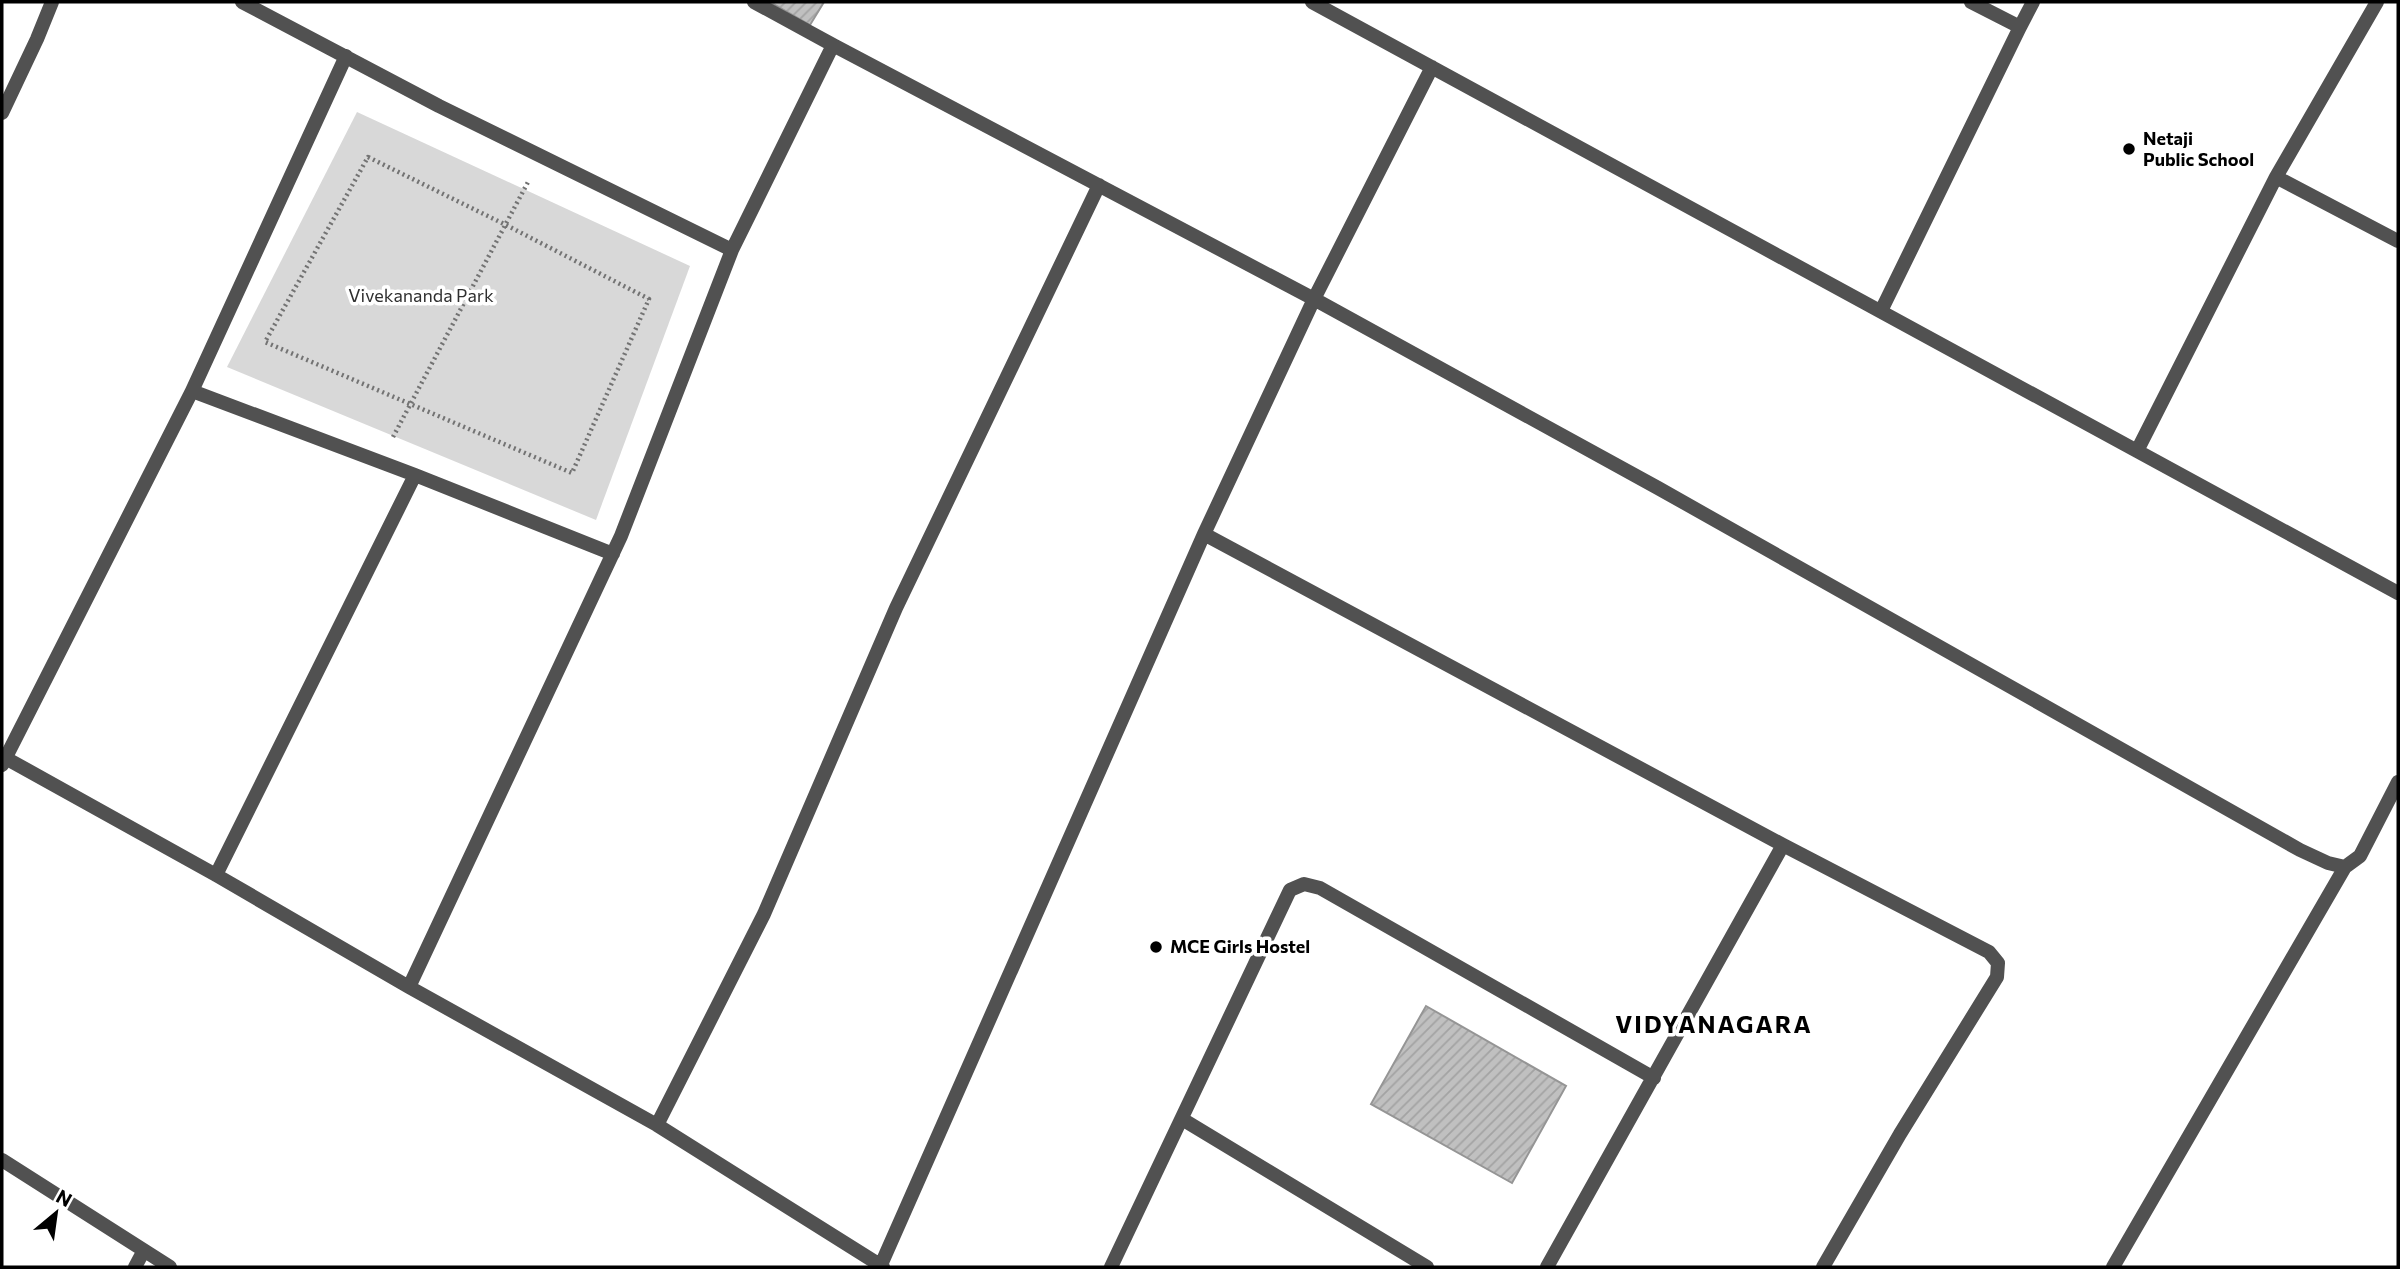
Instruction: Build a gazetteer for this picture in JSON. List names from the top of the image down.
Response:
{
  "districts": ["VIDYANAGARA"],
  "parks": ["Vivekananda Park"],
  "places": ["Netaji Public School", "MCE Girls Hostel"],
  "north": "top right"
}
